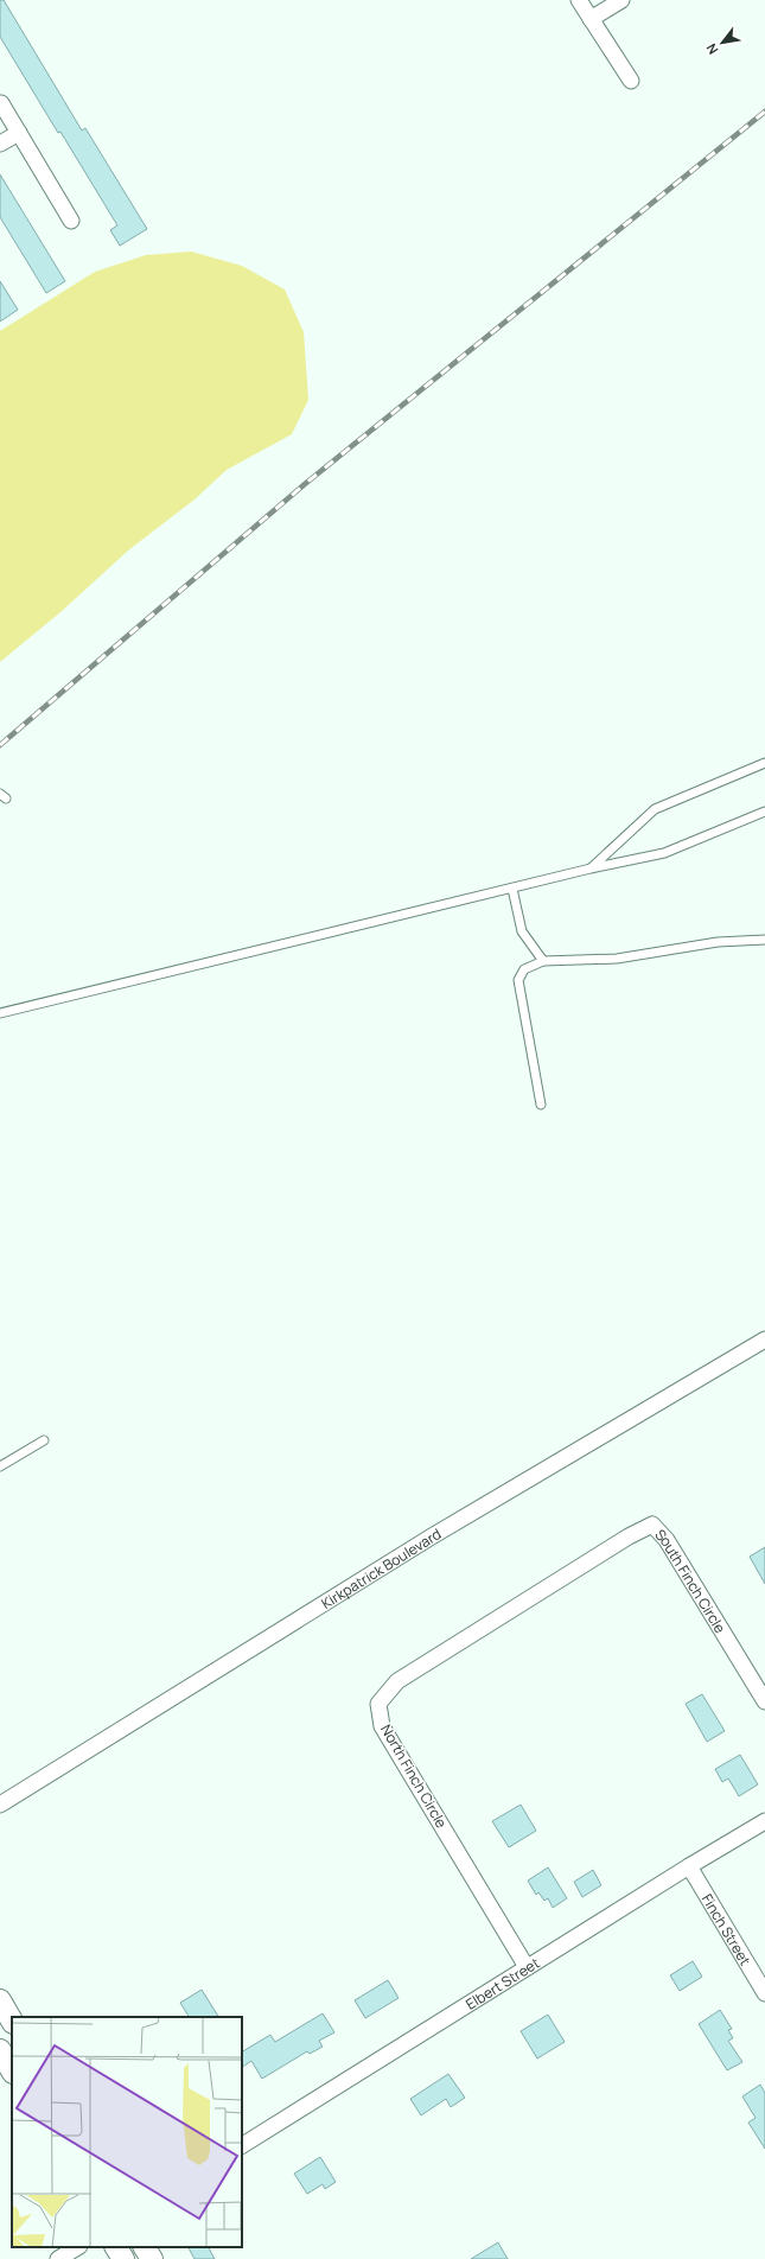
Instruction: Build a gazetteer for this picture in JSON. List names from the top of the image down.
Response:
{
  "streets": {
    "street": [
      "Kirkpatrick Boulevard",
      "South Finch Circle",
      "North Finch Circle",
      "Finch Street",
      "Elbert Street"
    ]
  },
  "crossings": [
    ["South Finch Circle", "North Finch Circle"],
    ["North Finch Circle", "Elbert Street"],
    ["Finch Street", "Elbert Street"]
  ],
  "north": "bottom left"
}
